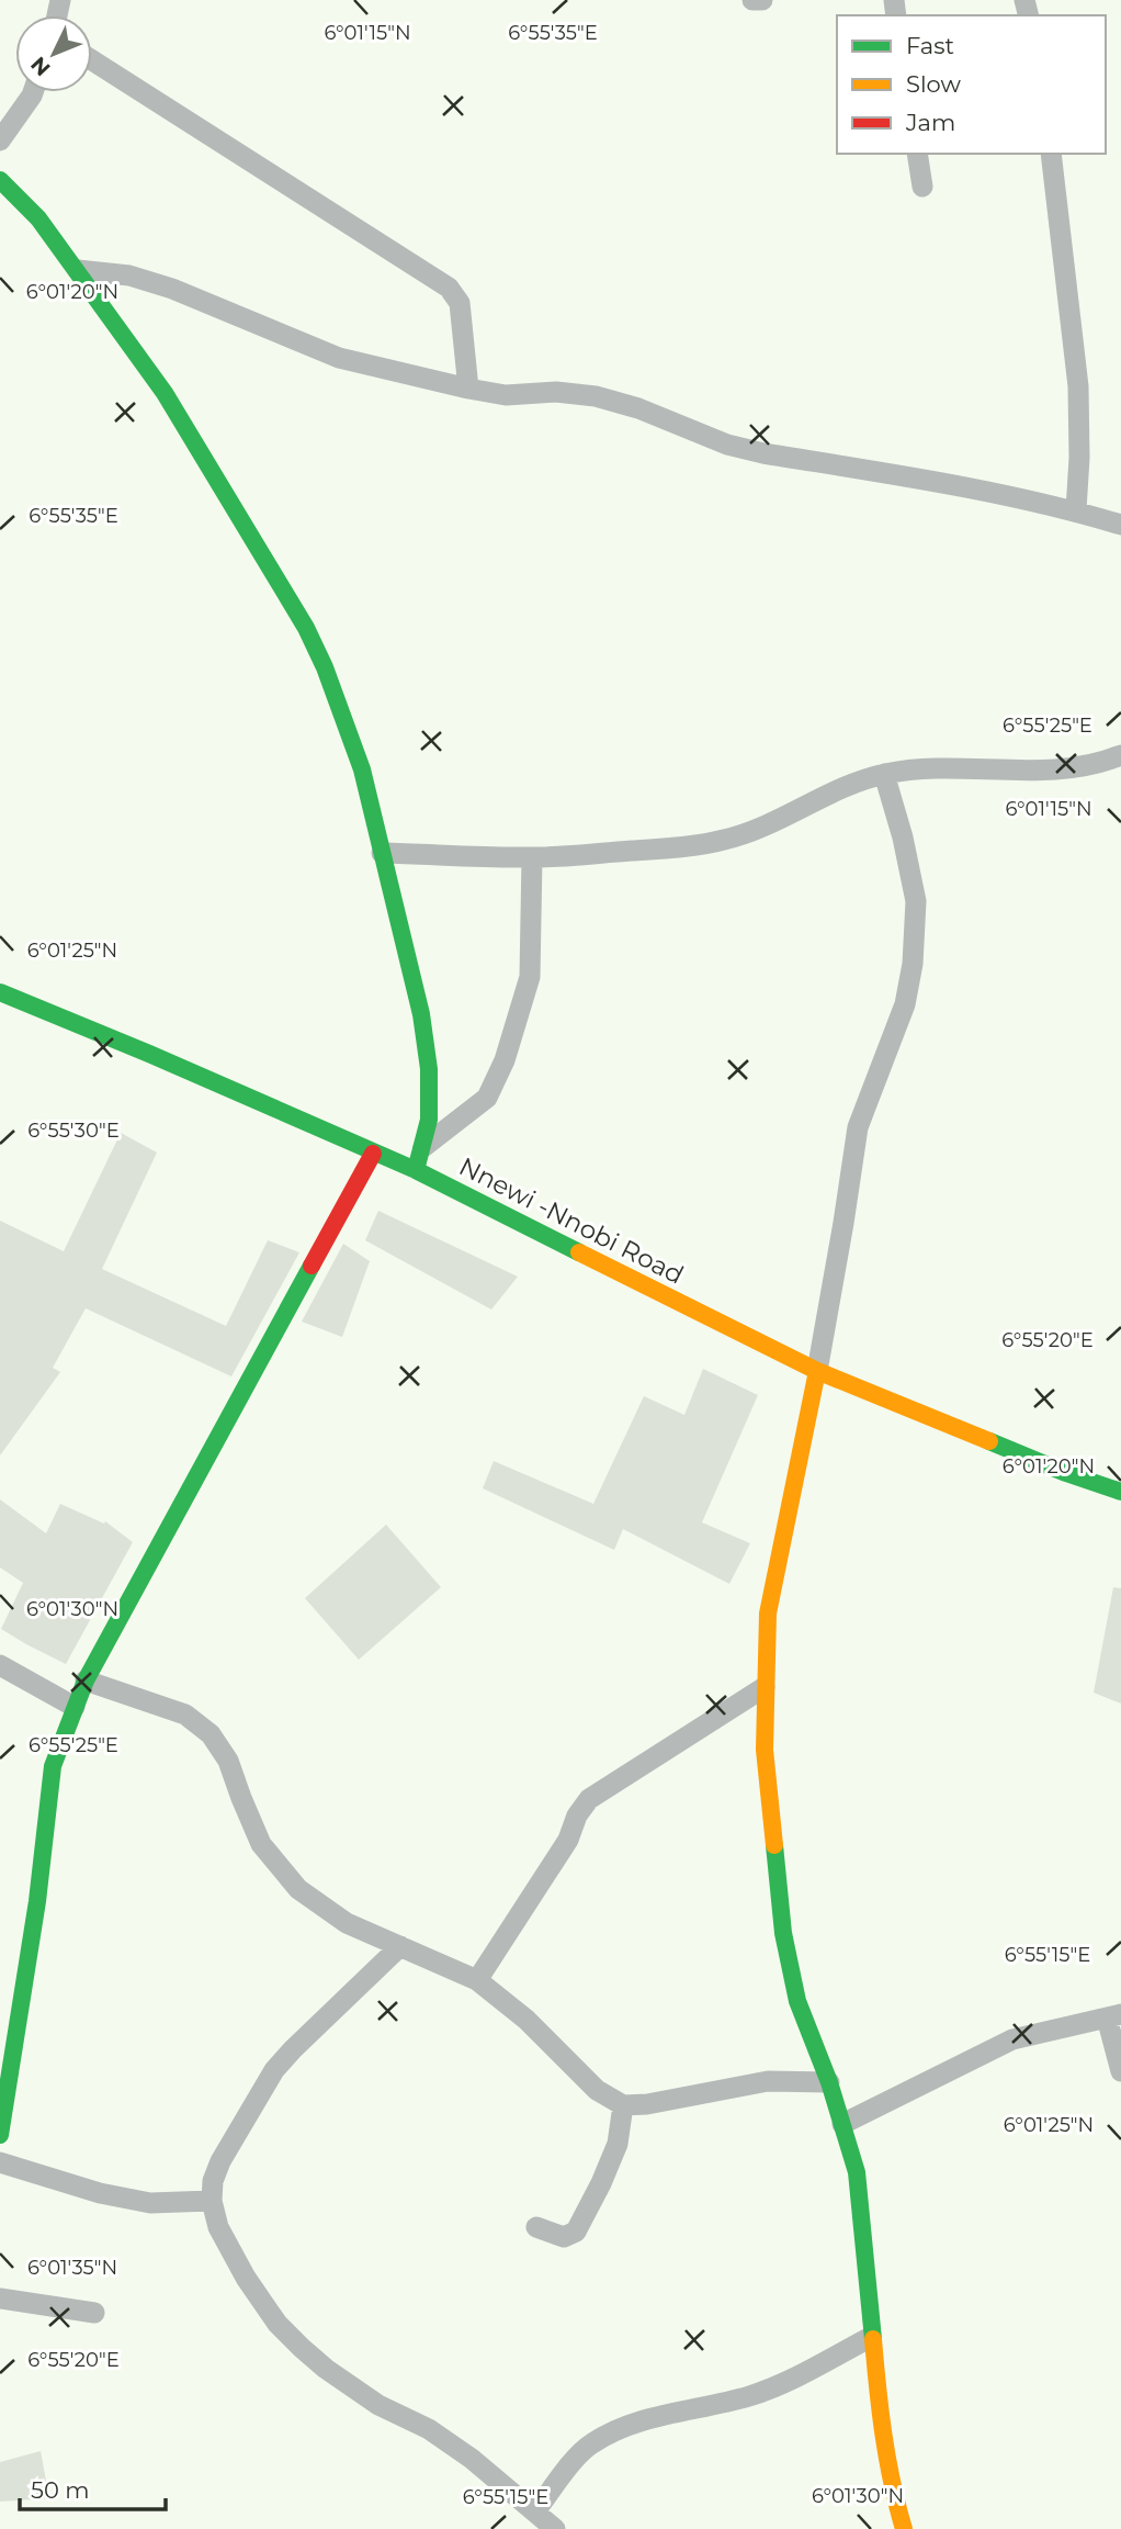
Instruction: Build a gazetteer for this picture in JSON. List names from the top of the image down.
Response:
{
  "streets": {
    "street": ["Nnewi -Nnobi Road"]
  },
  "legend": ["Fast", "Slow", "Jam"],
  "scale_bar": "50 m",
  "north": "bottom left",
  "coordinates": [
    "6°55'35\"E",
    "6°01'15\"N",
    "6°01'20\"N",
    "6°55'25\"E",
    "6°01'25\"N",
    "6°55'30\"E",
    "6°55'20\"E",
    "6°01'30\"N",
    "6°55'15\"E",
    "6°01'35\"N"
  ]
}
